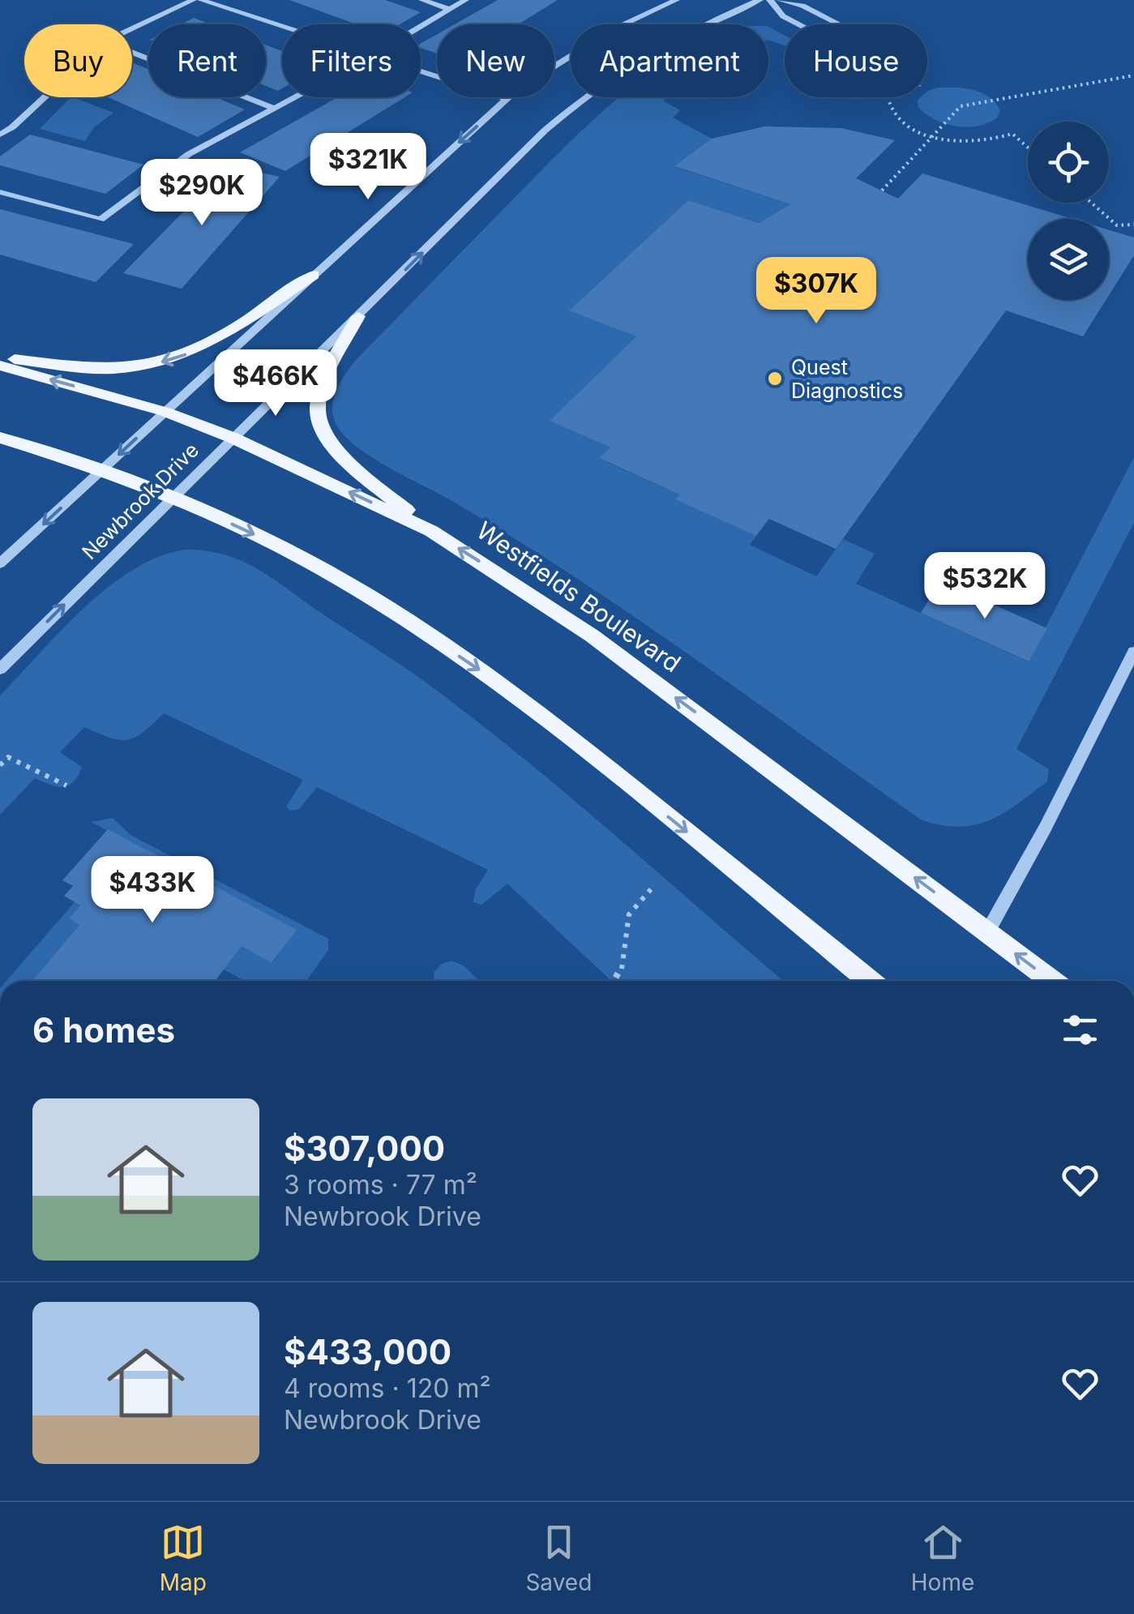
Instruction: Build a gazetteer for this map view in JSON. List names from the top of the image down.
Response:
{
  "streets": {
    "main road": ["Westfields Boulevard"],
    "street": ["Newbrook Drive"]
  },
  "crossings": [
    ["Newbrook Drive", "Westfields Boulevard"]
  ],
  "places": ["Quest Diagnostics"],
  "page": {
    "chip": [
      "Buy",
      "Rent",
      "Filters",
      "New",
      "Apartment",
      "House"
    ],
    "price": [
      "$321K",
      "$290K",
      "$307K",
      "$466K",
      "$532K",
      "$433K"
    ],
    "heading": "6 homes",
    "list": [
      {
        "name": "$307,000",
        "note": "3 rooms · 77 m² · Newbrook Drive"
      },
      {
        "name": "$433,000",
        "note": "4 rooms · 120 m² · Newbrook Drive"
      }
    ],
    "tabs": ["Map", "Saved", "Home"]
  }
}
